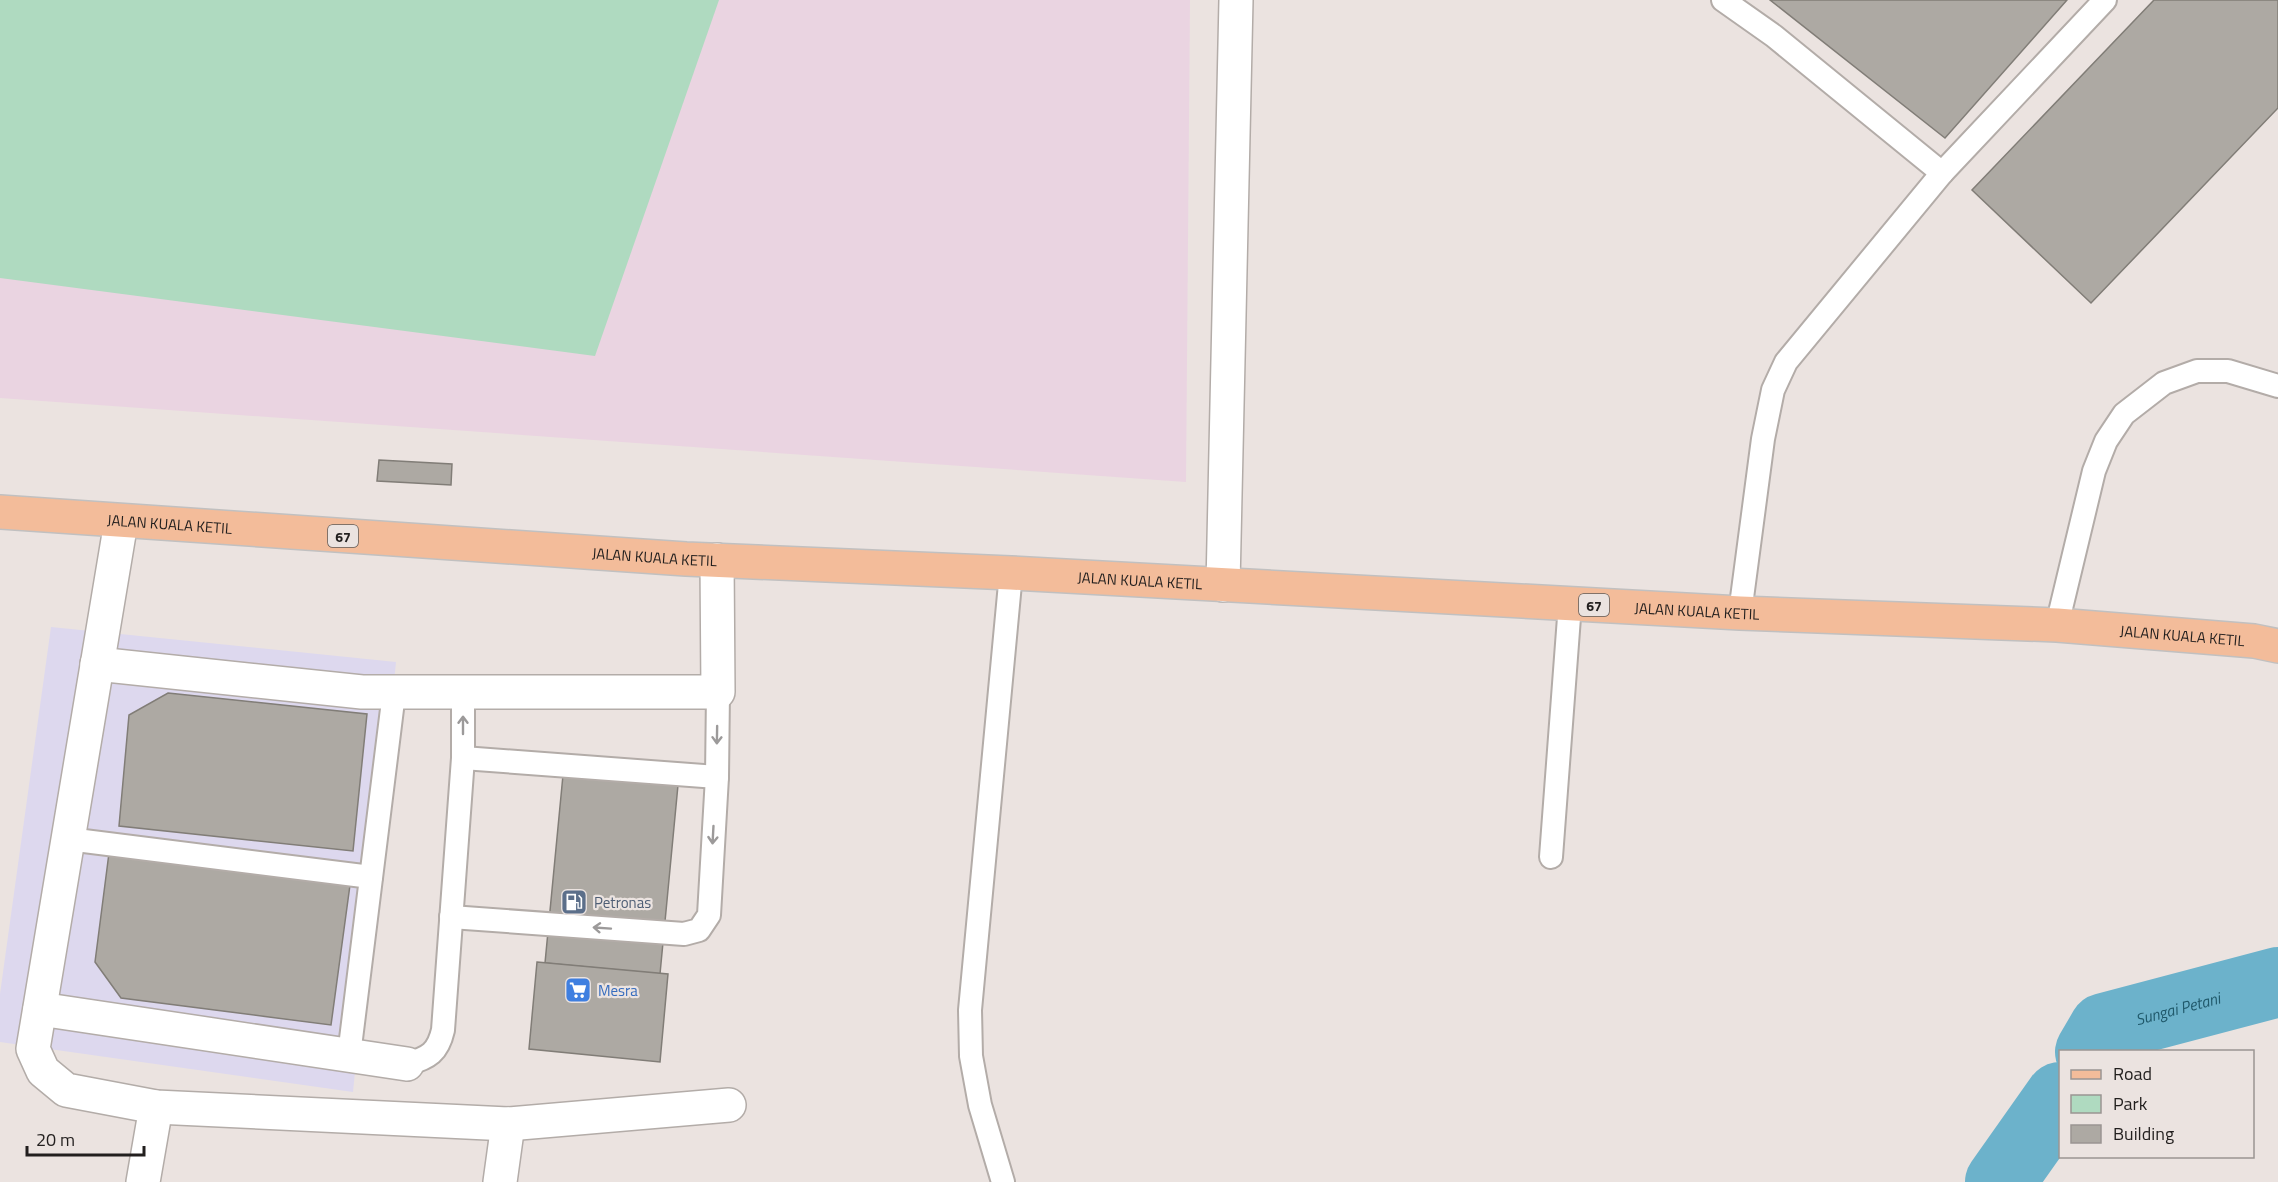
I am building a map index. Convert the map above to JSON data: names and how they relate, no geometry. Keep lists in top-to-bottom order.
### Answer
{
  "streets": {
    "main road": ["JALAN KUALA KETIL", "67"]
  },
  "water": ["Sungai Petani"],
  "places": {
    "fuel station": ["Petronas"],
    "supermarket": ["Mesra"]
  },
  "legend": ["Road", "Park", "Building"],
  "scale_bar": "20 m"
}
